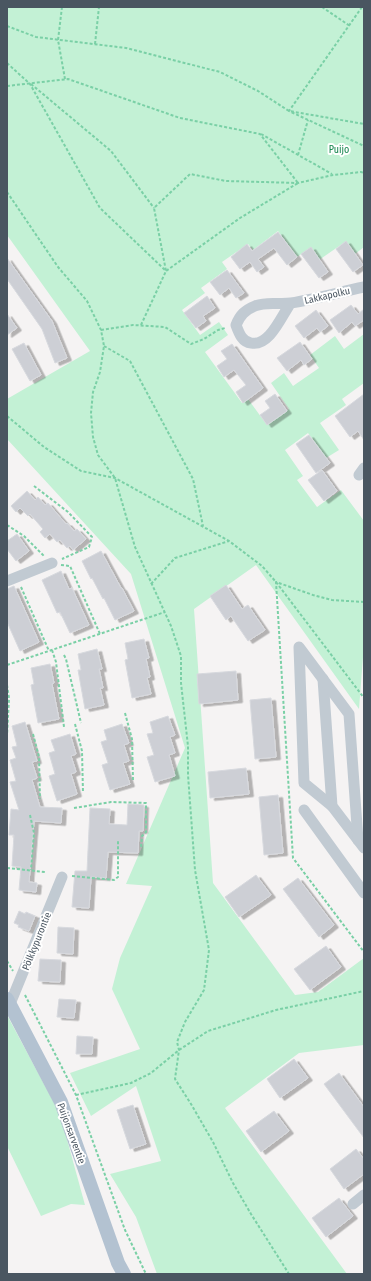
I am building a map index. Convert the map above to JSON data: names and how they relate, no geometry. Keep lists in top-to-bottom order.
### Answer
{
  "streets": {
    "main road": ["Puijonsarventie"],
    "street": ["Lakkapolku", "Pölkkypurontie"]
  },
  "crossings": [
    ["Pölkkypurontie", "Puijonsarventie"]
  ],
  "parks": ["Puijo"]
}
